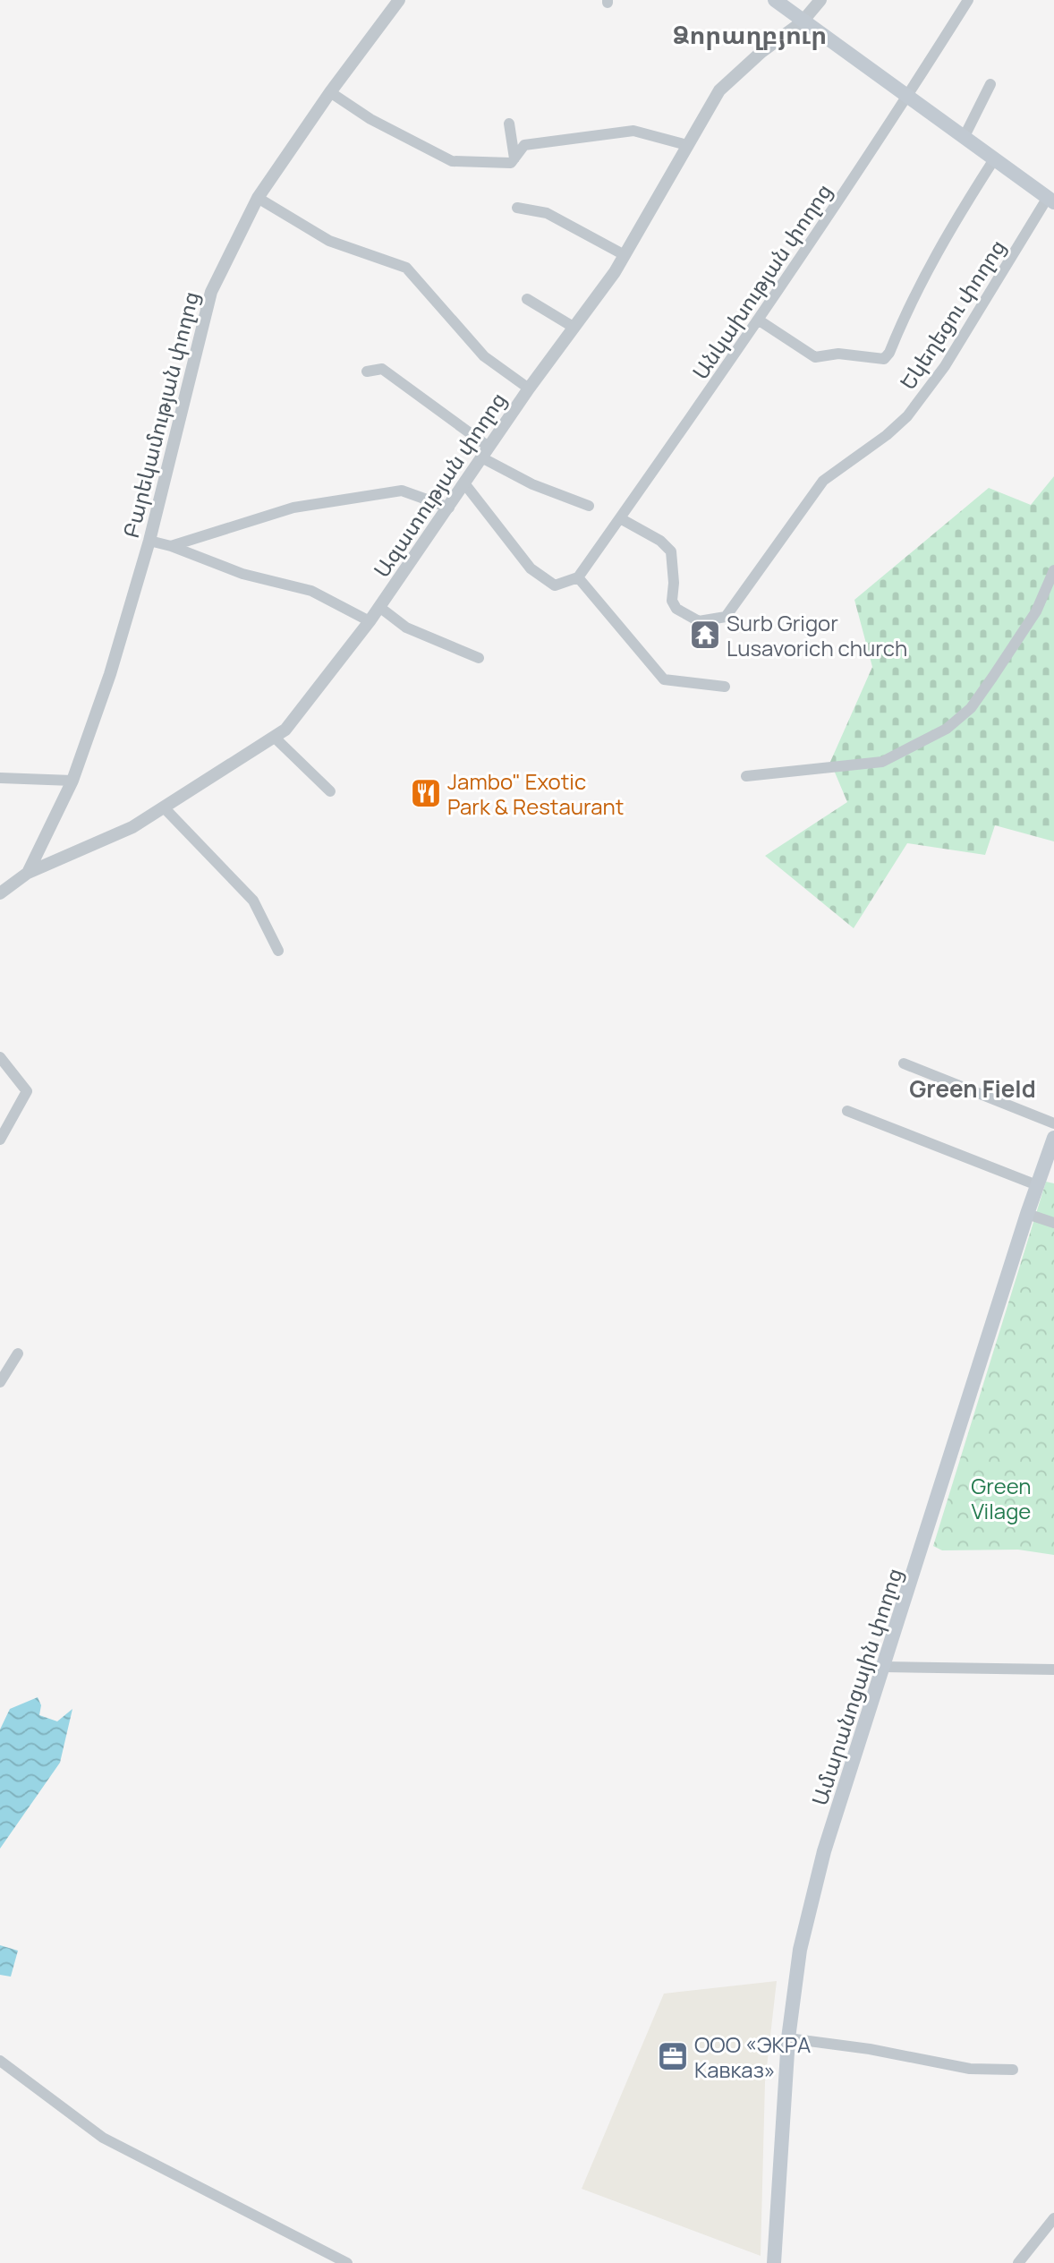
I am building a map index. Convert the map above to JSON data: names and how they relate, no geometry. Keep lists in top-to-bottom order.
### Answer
{
  "streets": {
    "main road": ["Ամարանոցային փողոց"],
    "street": [
      "Անկախության փողոց",
      "Եկեղեցու փողոց",
      "Բարեկամության փողոց",
      "Ազատության փողոց"
    ]
  },
  "crossings": [
    ["Անկախության փողոց", "Եկեղեցու փողոց"],
    ["Բարեկամության փողոց", "Ազատության փողոց"]
  ],
  "districts": ["Ձորաղբյուր", "Green Field"],
  "parks": ["Green Vilage"],
  "places": {
    "temple": ["Surb Grigor Lusavorich church"],
    "restaurant": ["Jambo\" Exotic Park & Restaurant"],
    "office": ["ООО «ЭКРА Кавказ»"]
  }
}
